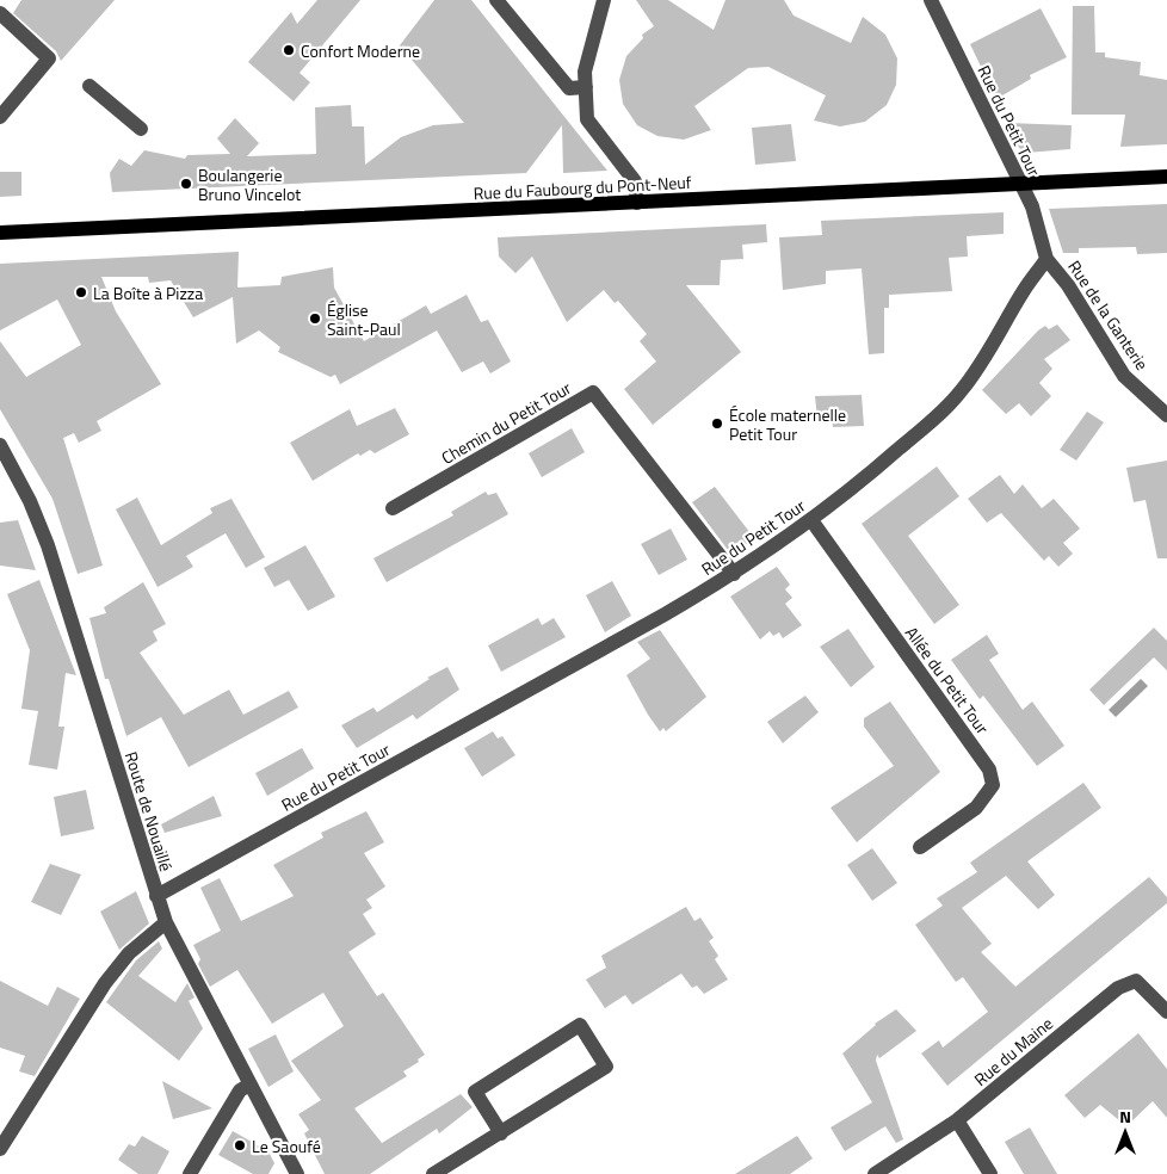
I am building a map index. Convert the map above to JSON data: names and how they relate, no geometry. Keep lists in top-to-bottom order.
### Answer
{
  "streets": {
    "main road": ["Rue du Faubourg du Pont-Neuf"],
    "street": [
      "Rue du Petit Tour",
      "Rue de la Ganterie",
      "Chemin du Petit Tour",
      "Allée du Petit Tour",
      "Route de Nouaillé",
      "Rue du Maine"
    ]
  },
  "crossings": [
    ["Rue du Petit Tour", "Rue du Faubourg du Pont-Neuf"],
    ["Rue du Petit Tour", "Rue de la Ganterie"],
    ["Rue du Petit Tour", "Chemin du Petit Tour"],
    ["Rue du Petit Tour", "Allée du Petit Tour"],
    ["Rue du Petit Tour", "Route de Nouaillé"]
  ],
  "places": [
    "Confort Moderne",
    "Boulangerie Bruno Vincelot",
    "La Boîte à Pizza",
    "Église Saint-Paul",
    "École maternelle Petit Tour",
    "Le Saoufé"
  ],
  "north": "top"
}
